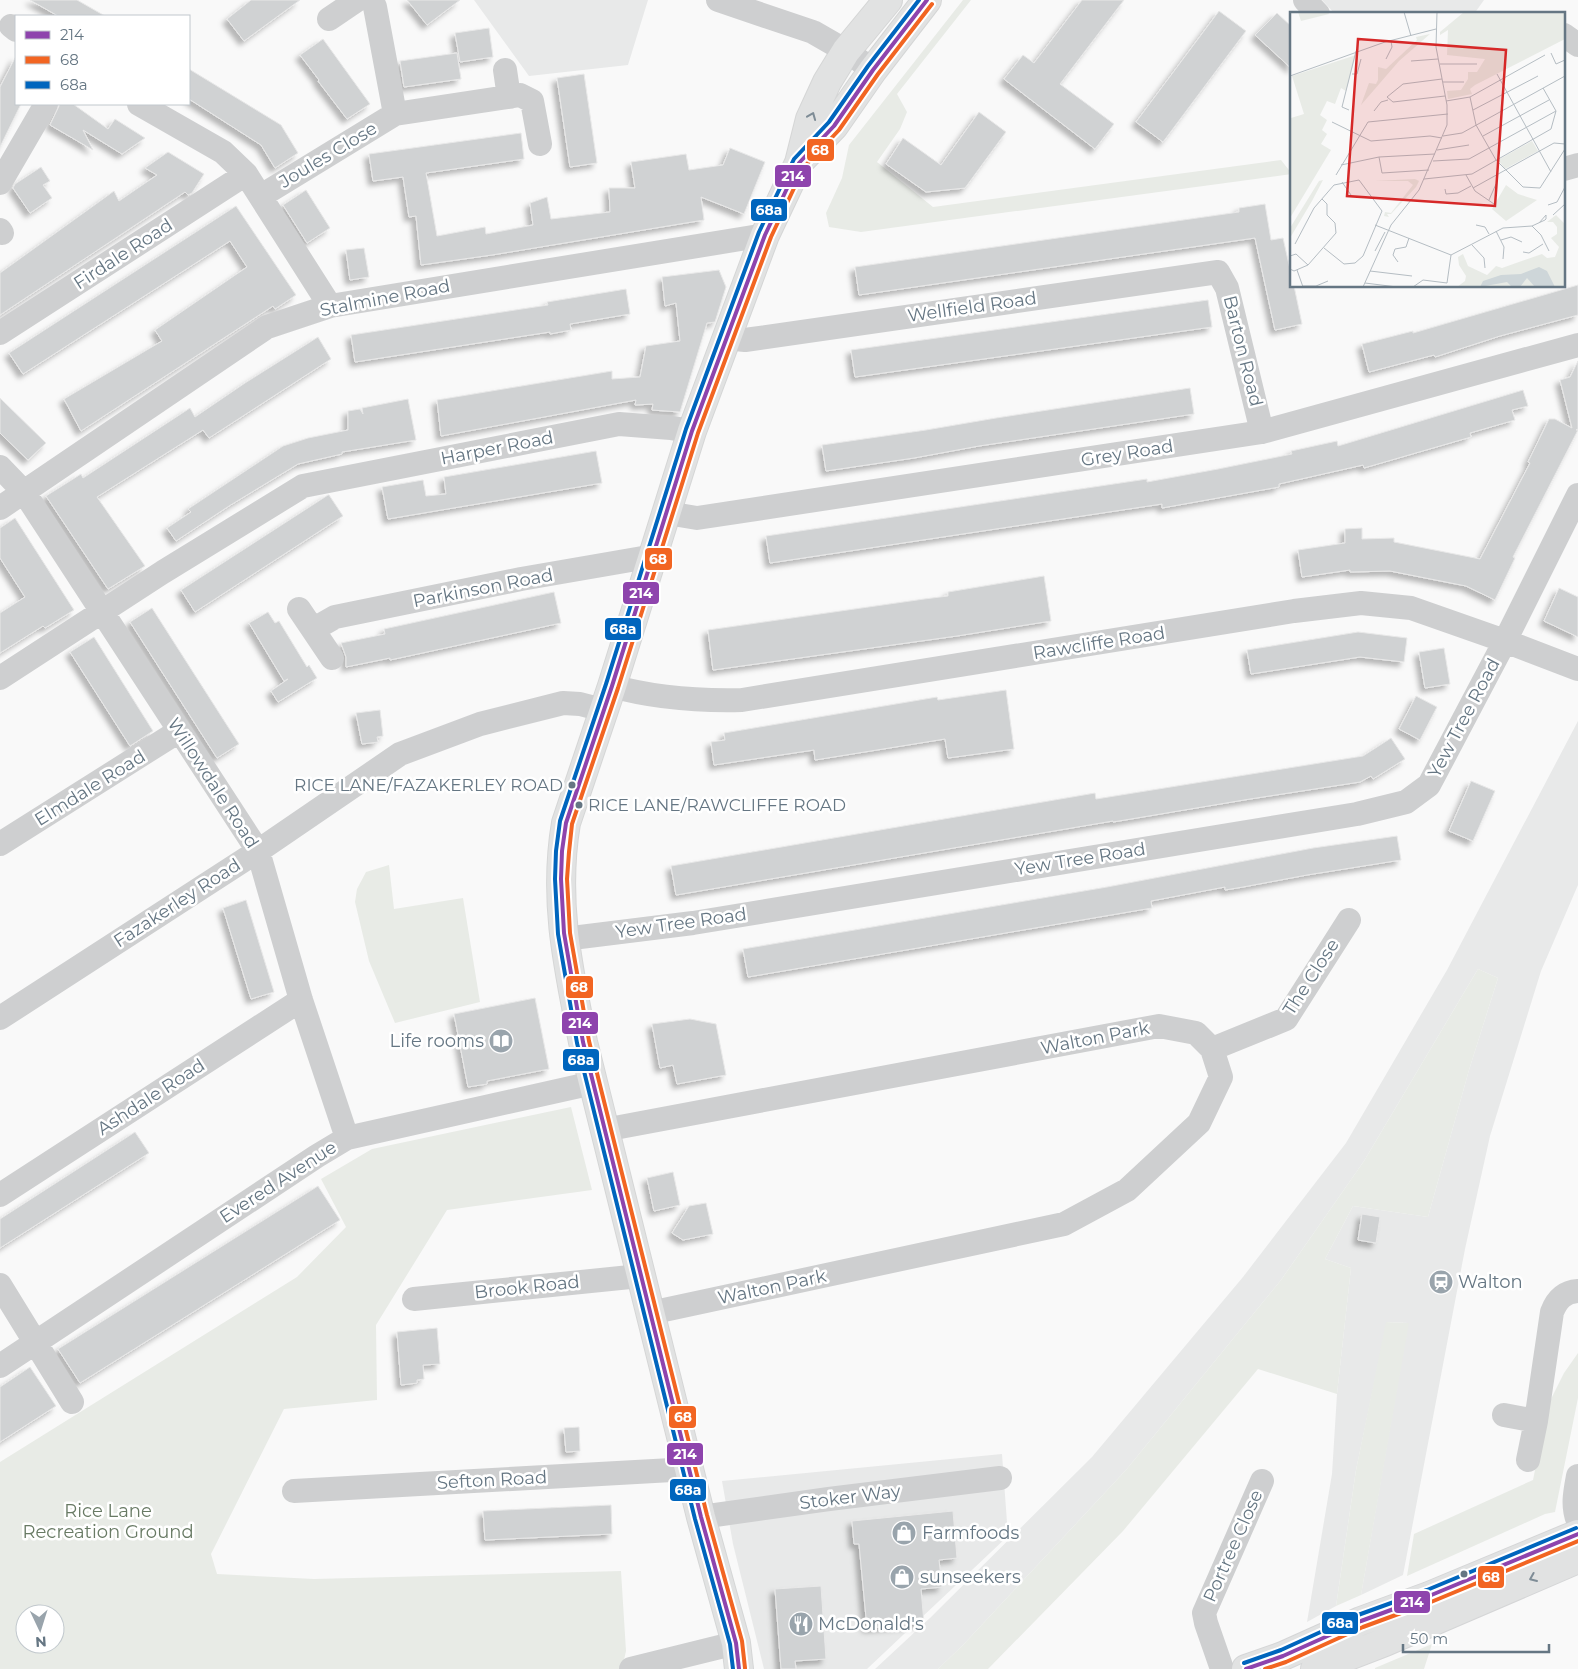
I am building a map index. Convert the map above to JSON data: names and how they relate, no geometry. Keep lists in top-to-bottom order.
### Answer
{
  "streets": {
    "street": [
      "Joules Close",
      "Firdale Road",
      "Stalmine Road",
      "Wellfield Road",
      "Barton Road",
      "Harper Road",
      "Grey Road",
      "Parkinson Road",
      "Rawcliffe Road",
      "Yew Tree Road",
      "Willowdale Road",
      "Elmdale Road",
      "Fazakerley Road",
      "The Close",
      "Walton Park",
      "Ashdale Road",
      "Evered Avenue",
      "Brook Road",
      "Sefton Road",
      "Stoker Way",
      "Portree Close"
    ]
  },
  "crossings": [
    ["Stalmine Road", "Willowdale Road"],
    ["Wellfield Road", "Barton Road"],
    ["Barton Road", "Grey Road"],
    ["Harper Road", "Willowdale Road"],
    ["Rawcliffe Road", "Yew Tree Road"],
    ["Rawcliffe Road", "Fazakerley Road"],
    ["Willowdale Road", "Elmdale Road"],
    ["Willowdale Road", "Fazakerley Road"],
    ["Willowdale Road", "Ashdale Road"],
    ["Willowdale Road", "Evered Avenue"],
    ["The Close", "Walton Park"]
  ],
  "parks": ["Rice Lane Recreation Ground"],
  "places": {
    "other": ["RICE LANE/FAZAKERLEY ROAD", "RICE LANE/RAWCLIFFE ROAD"],
    "library": ["Life rooms"],
    "station": ["Walton"],
    "shop": ["Farmfoods", "sunseekers"],
    "restaurant": ["McDonald's"]
  },
  "lines": ["transit line 214", "transit line 68a", "transit line 68"],
  "legend": ["214", "68", "68a"],
  "scale_bar": "50 m",
  "north": "bottom"
}
